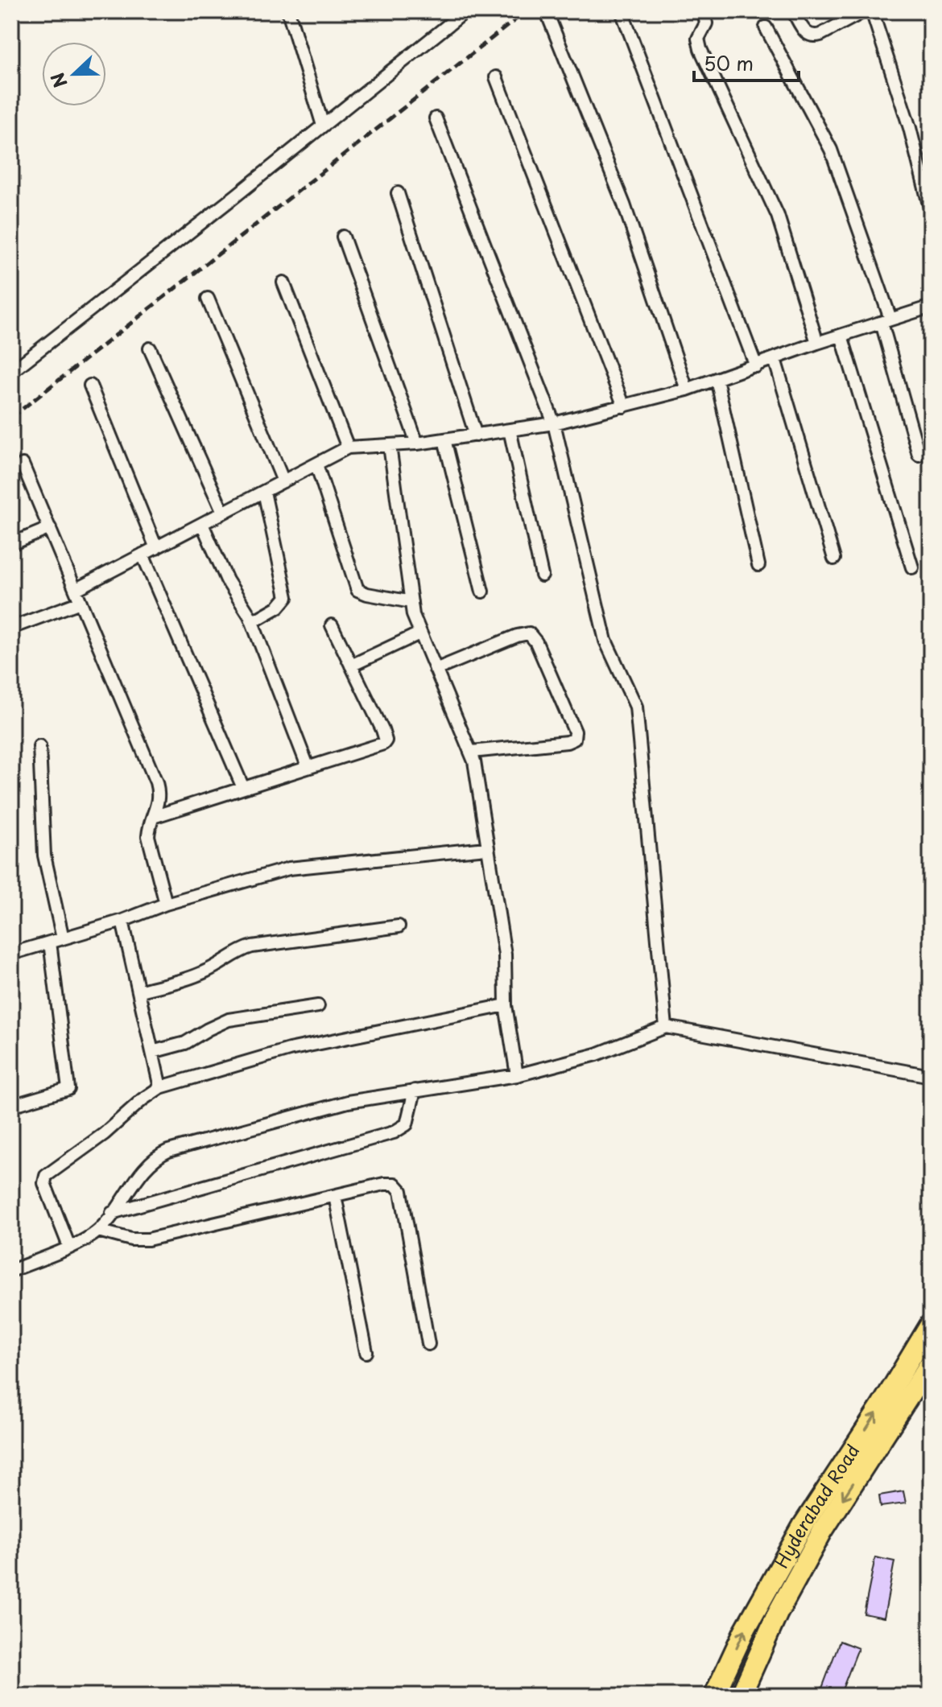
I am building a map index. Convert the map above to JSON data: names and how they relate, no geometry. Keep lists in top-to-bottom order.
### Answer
{
  "streets": {
    "main road": ["Hyderabad Road"]
  },
  "scale_bar": "50 m",
  "north": "left"
}
